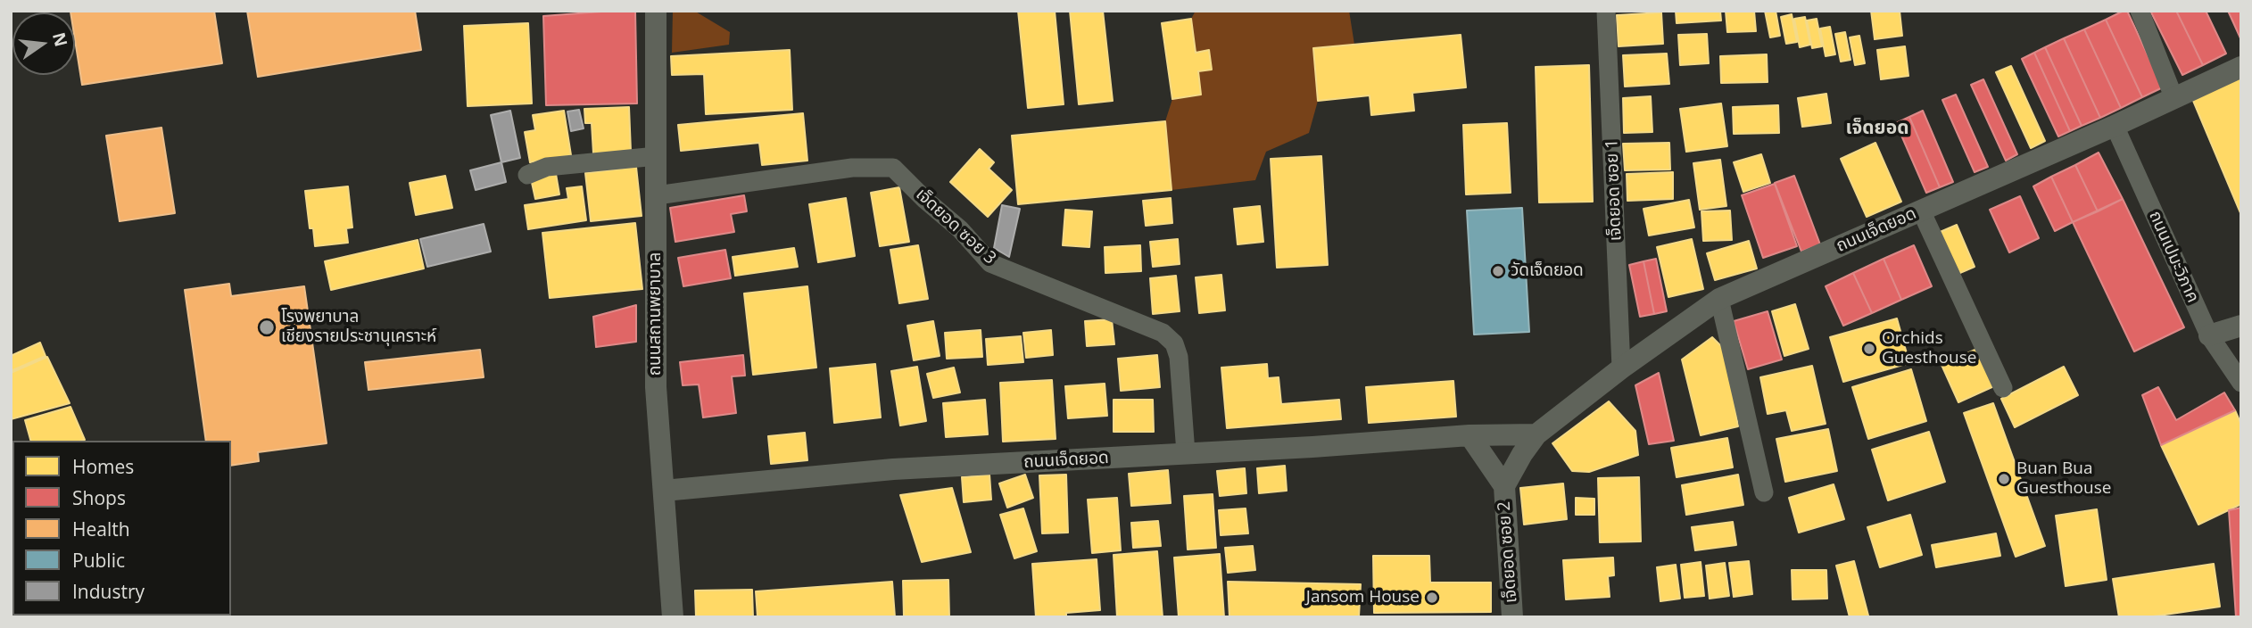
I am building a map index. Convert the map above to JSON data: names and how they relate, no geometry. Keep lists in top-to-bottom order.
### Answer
{
  "streets": {
    "street": [
      "เจ็ดยอด ซอย 1",
      "เจ็ดยอด ซอย 3",
      "ถนนเจ็ดยอด",
      "ถนนเปมะวิภาค",
      "ถนนสถานพยาบาล",
      "เจ็ดยอด ซอย 2"
    ]
  },
  "crossings": [
    ["เจ็ดยอด ซอย 1", "ถนนเจ็ดยอด"],
    ["เจ็ดยอด ซอย 3", "ถนนเจ็ดยอด"],
    ["เจ็ดยอด ซอย 3", "ถนนสถานพยาบาล"],
    ["ถนนเจ็ดยอด", "ถนนเปมะวิภาค"],
    ["ถนนเจ็ดยอด", "ถนนสถานพยาบาล"],
    ["ถนนเจ็ดยอด", "เจ็ดยอด ซอย 2"]
  ],
  "districts": ["เจ็ดยอด"],
  "places": [
    "วัดเจ็ดยอด",
    "โรงพยาบาล เชียงรายประชานุเคราะห์",
    "Orchids Guesthouse",
    "Buan Bua Guesthouse",
    "Jansom House"
  ],
  "legend": [
    "Homes",
    "Shops",
    "Health",
    "Public",
    "Industry"
  ],
  "north": "right"
}
